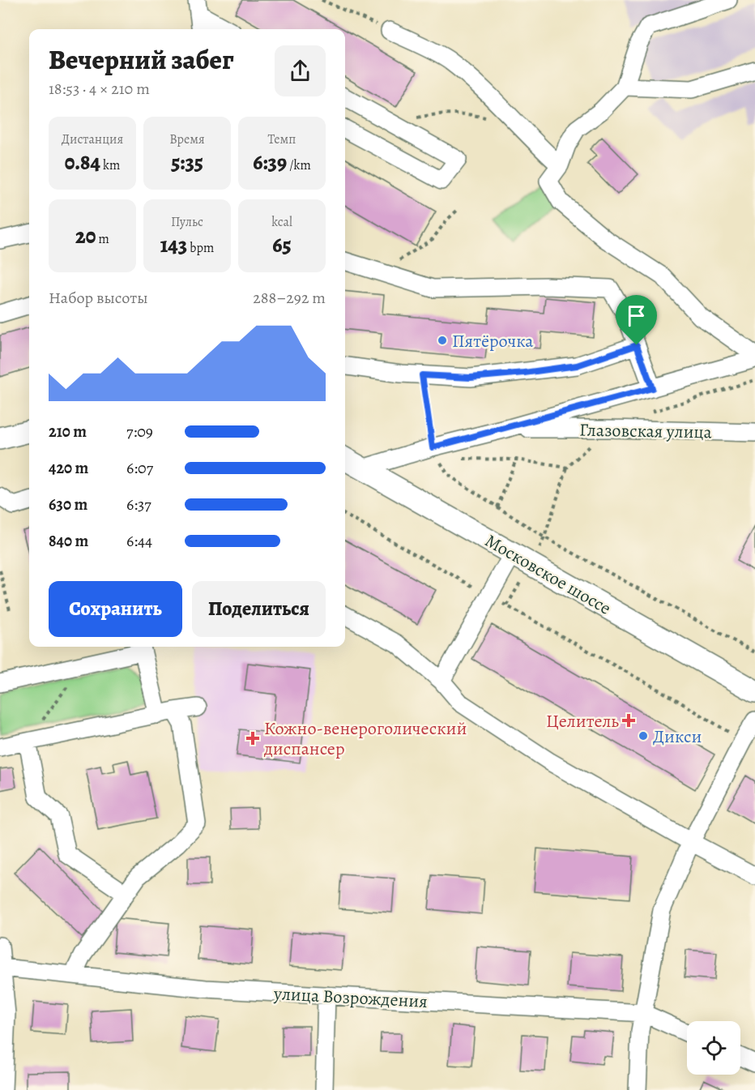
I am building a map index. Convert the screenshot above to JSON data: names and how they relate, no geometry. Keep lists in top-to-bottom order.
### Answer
{
  "streets": {
    "main road": ["Московское шоссе"],
    "street": ["Глазовская улица", "улица Возрождения"]
  },
  "places": {
    "other": ["Пятёрочка", "Дикси"],
    "health": ["Целитель", "Кожно-венероголический диспансер"]
  },
  "page": {
    "heading": ["Вечерний забег", "18:53 · 4 × 210 m"],
    "stats": [
      ["Дистанция", "0.84 km"],
      ["Время", "5:35"],
      ["Темп", "6:39 /km"],
      ["20 m"],
      ["Пульс", "143 bpm"],
      ["kcal", "65"]
    ],
    "chart": ["Набор высоты", "288–292 m"],
    "list": [
      {
        "name": "210 m",
        "note": "7:09"
      },
      {
        "name": "420 m",
        "note": "6:07"
      },
      {
        "name": "630 m",
        "note": "6:37"
      },
      {
        "name": "840 m",
        "note": "6:44"
      }
    ],
    "buttons": ["Сохранить", "Поделиться"]
  }
}
